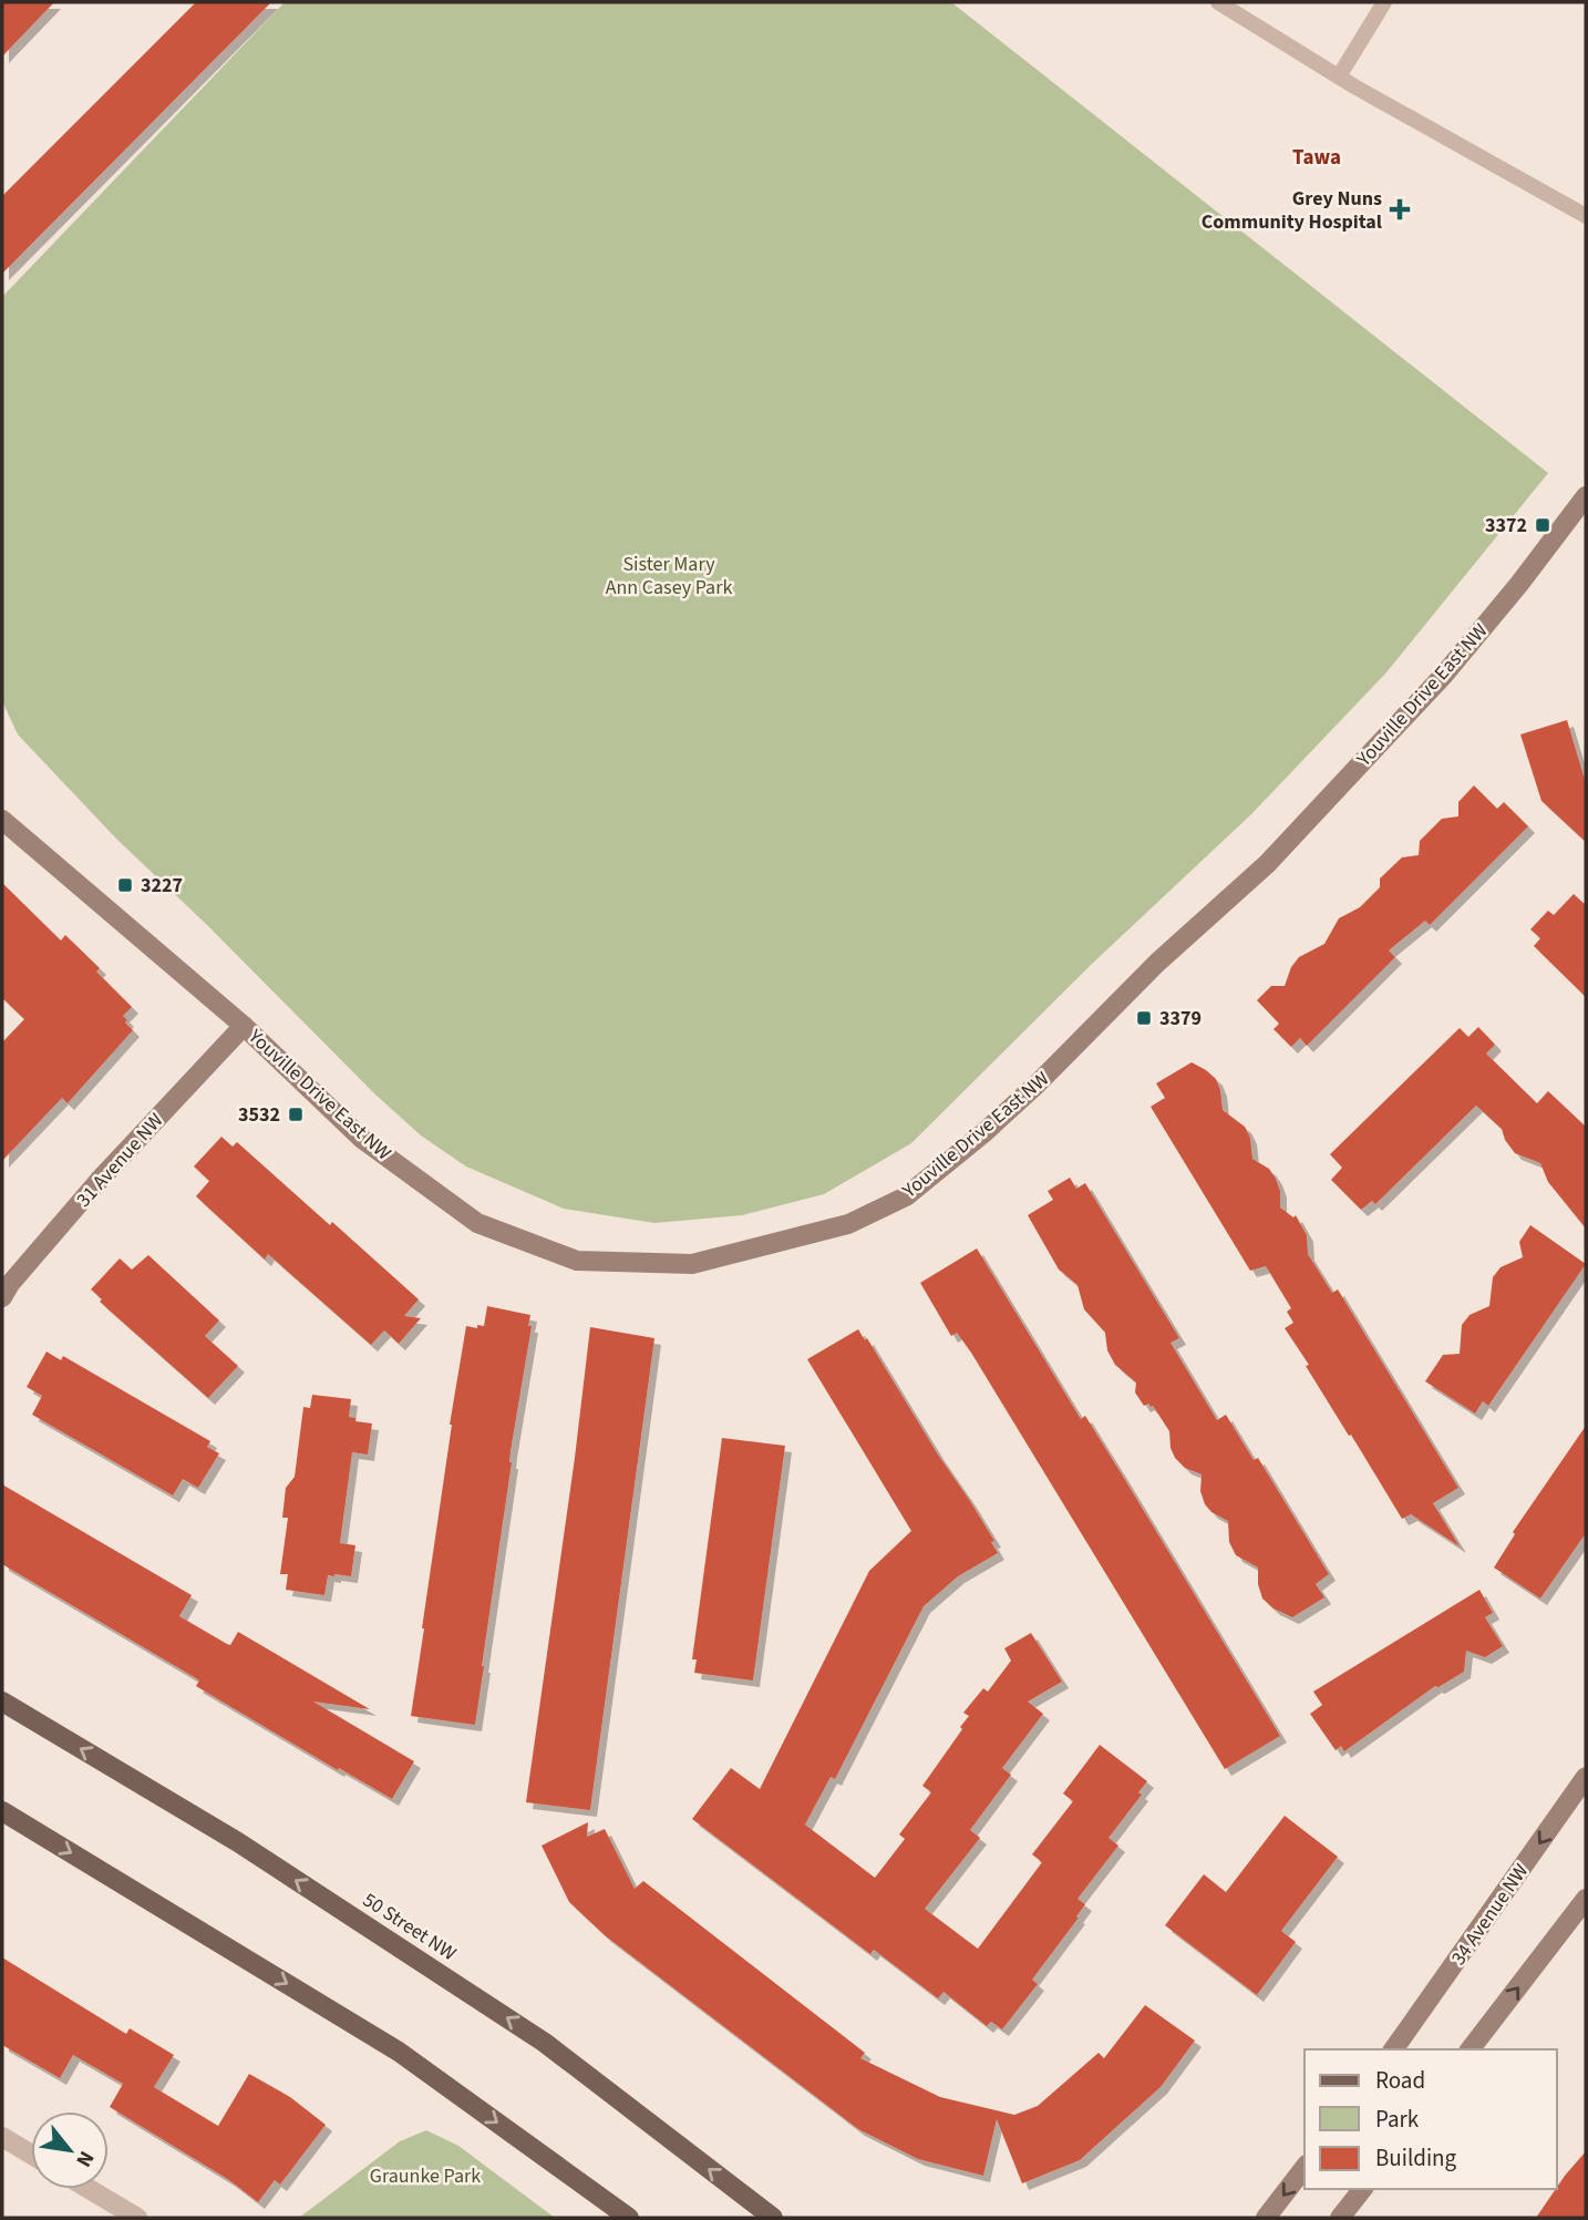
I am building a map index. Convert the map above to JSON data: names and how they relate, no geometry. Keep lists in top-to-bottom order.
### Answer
{
  "streets": {
    "main road": ["50 Street NW"],
    "street": ["Youville Drive East NW", "31 Avenue NW", "34 Avenue NW"]
  },
  "crossings": [
    ["Youville Drive East NW", "31 Avenue NW"]
  ],
  "districts": ["Tawa"],
  "parks": ["Sister Mary Ann Casey Park", "Graunke Park"],
  "places": {
    "health": ["Grey Nuns Community Hospital"],
    "transit": [
      "3372",
      "3227",
      "3379",
      "3532"
    ]
  },
  "legend": ["Road", "Park", "Building"],
  "north": "bottom right"
}
